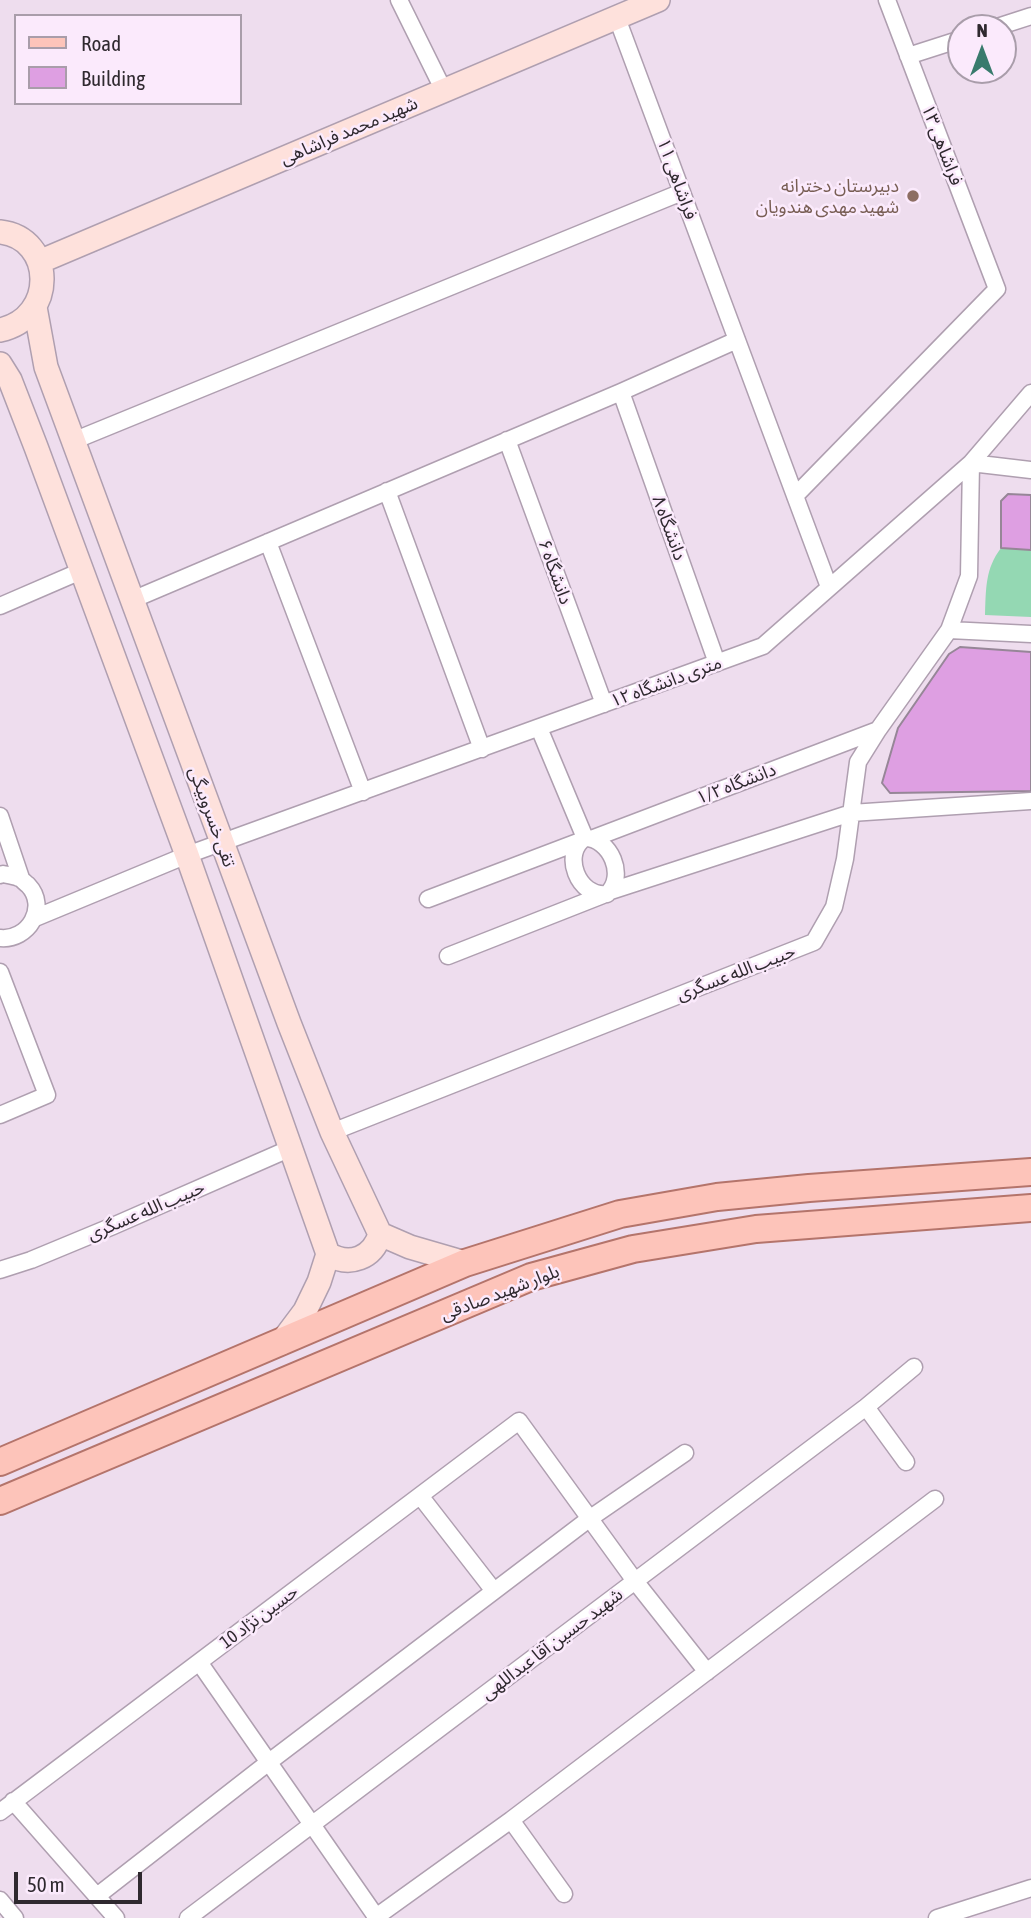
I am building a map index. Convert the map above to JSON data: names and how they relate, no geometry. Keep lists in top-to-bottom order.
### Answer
{
  "streets": {
    "main road": ["شهید محمد فراشاهی", "تقی خسروبیگی", "بلوار شهید صادقی"],
    "street": [
      "فراشاهی ۱۳",
      "فراشاهی ۱۱",
      "دانشگاه ۸",
      "دانشگاه ۶",
      "۱۲ متری دانشگاه",
      "دانشگاه ۱/۲",
      "حبیب الله عسگری",
      "حسین نژاد 10",
      "شهید حسین آقا عبداللهی"
    ]
  },
  "crossings": [
    ["شهید محمد فراشاهی", "فراشاهی ۱۱"],
    ["فراشاهی ۱۳", "فراشاهی ۱۱"],
    ["فراشاهی ۱۱", "۱۲ متری دانشگاه"],
    ["دانشگاه ۸", "۱۲ متری دانشگاه"],
    ["دانشگاه ۶", "۱۲ متری دانشگاه"],
    ["۱۲ متری دانشگاه", "تقی خسروبیگی"],
    ["۱۲ متری دانشگاه", "حبیب الله عسگری"],
    ["دانشگاه ۱/۲", "حبیب الله عسگری"],
    ["تقی خسروبیگی", "حبیب الله عسگری"]
  ],
  "places": ["دبیرستان دخترانه شهید مهدی هندویان"],
  "legend": ["Road", "Building"],
  "scale_bar": "50 m",
  "north": "top"
}
